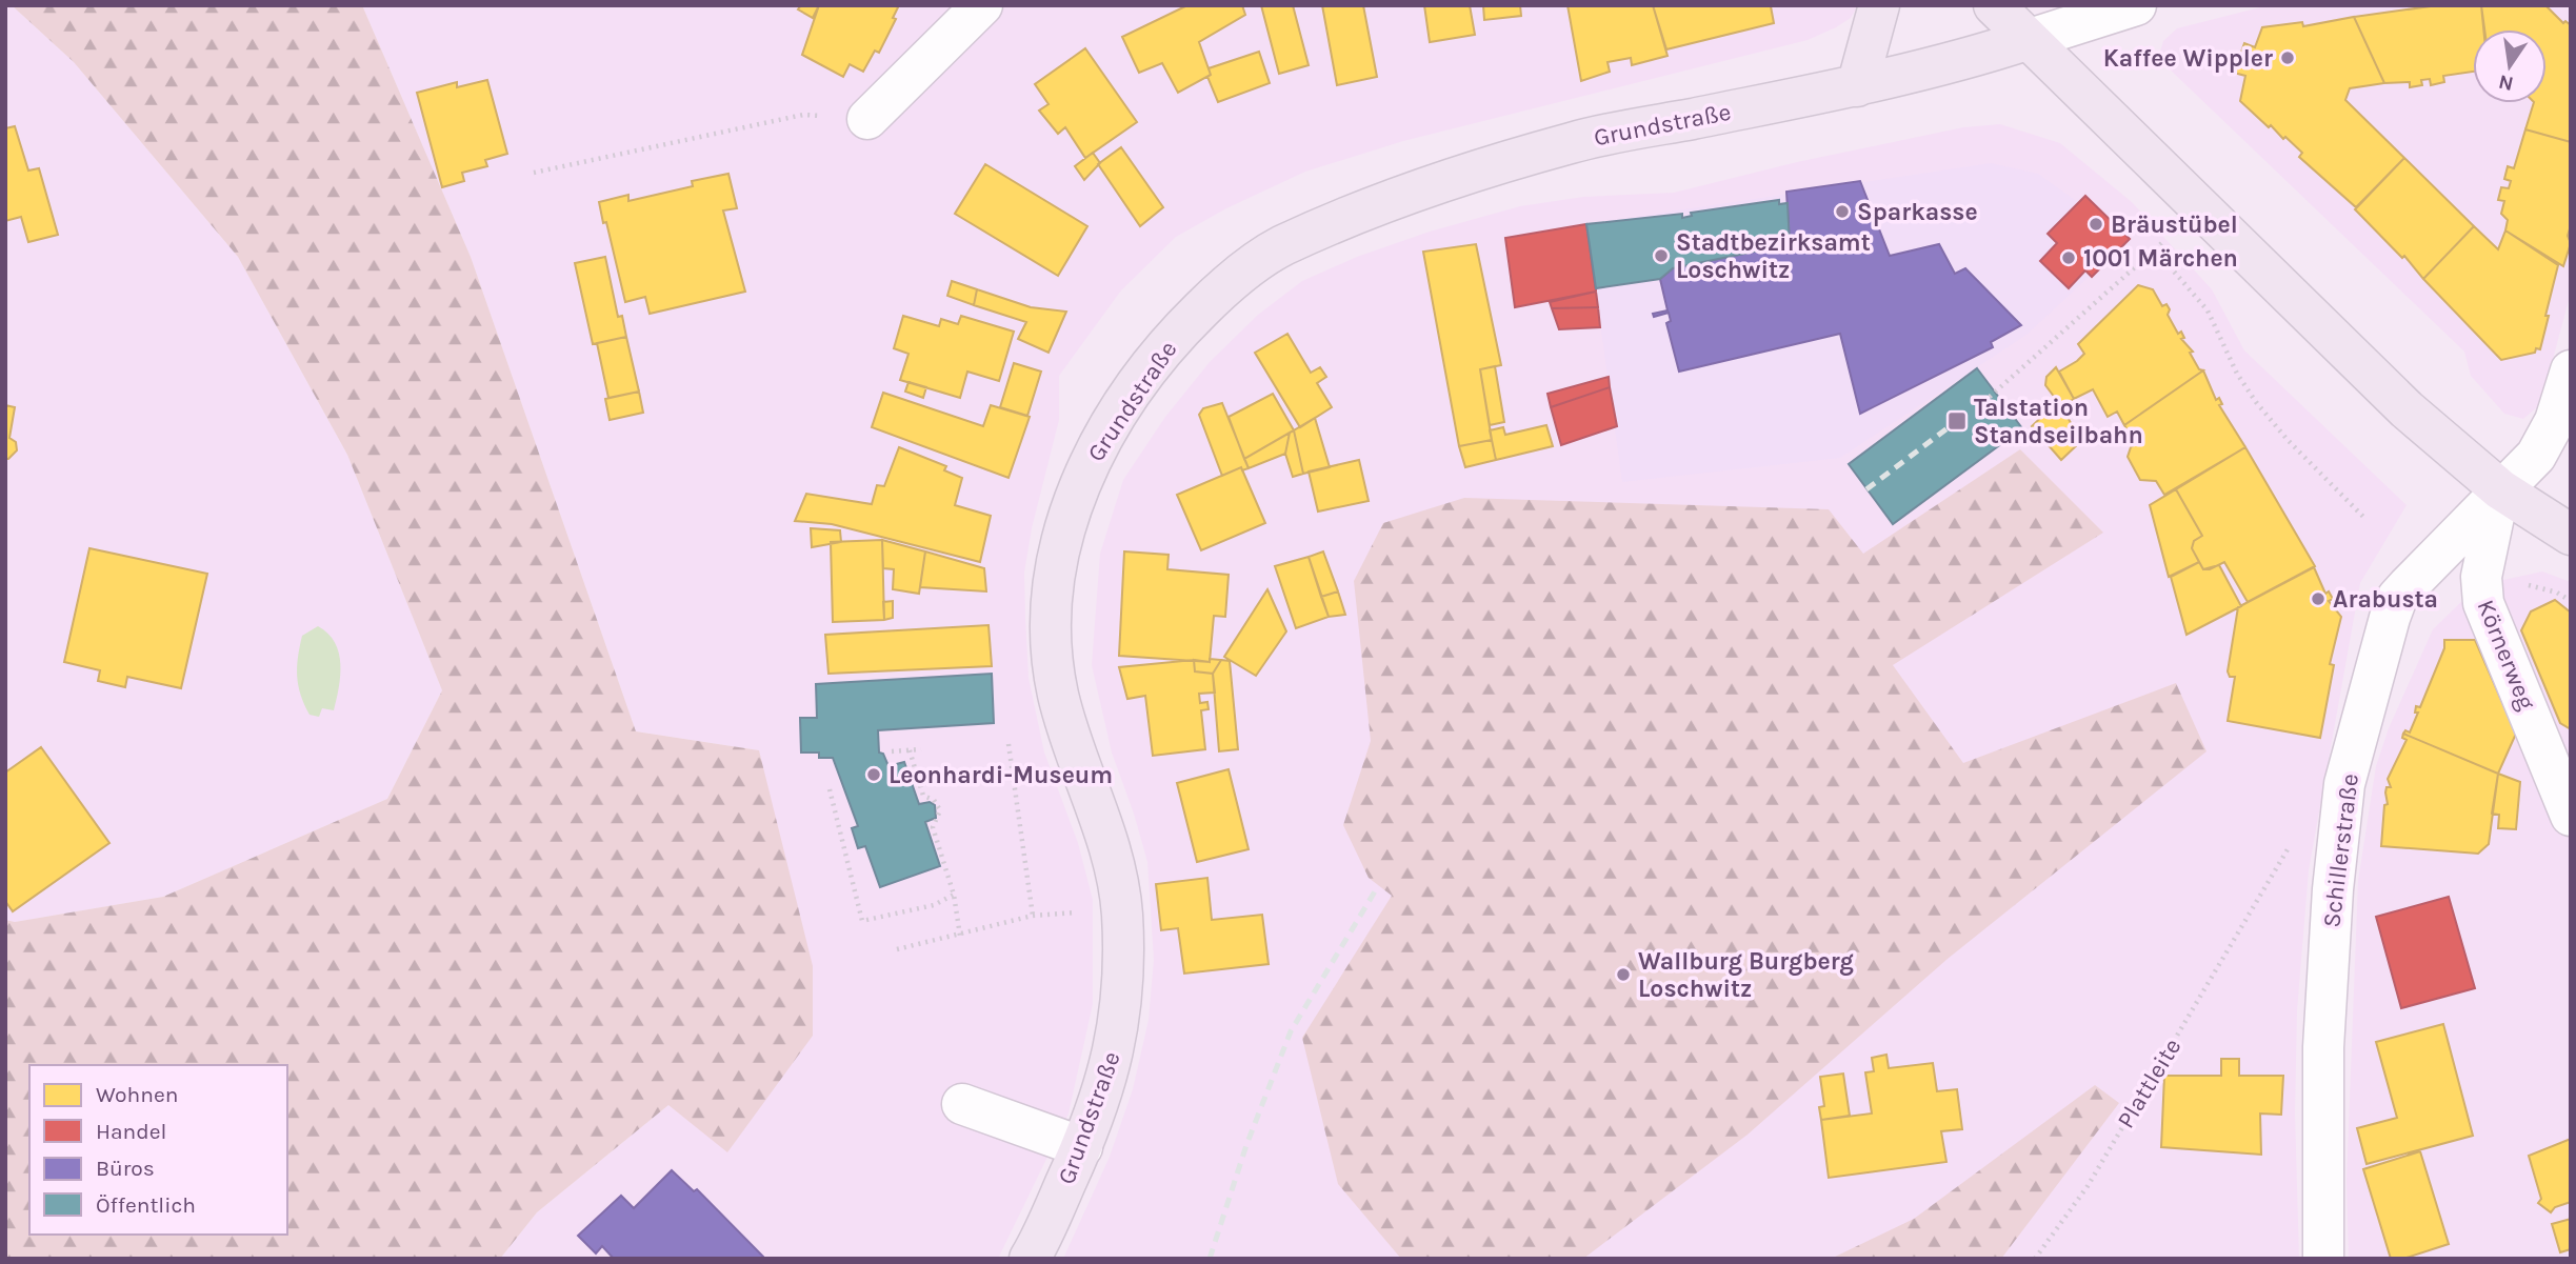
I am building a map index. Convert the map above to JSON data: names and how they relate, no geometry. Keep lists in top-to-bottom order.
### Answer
{
  "streets": {
    "main road": ["Grundstraße"],
    "street": ["Körnerweg", "Schillerstraße"],
    "path": ["Plattleite"]
  },
  "crossings": [
    ["Körnerweg", "Schillerstraße"]
  ],
  "places": {
    "other": [
      "Kaffee Wippler",
      "Sparkasse",
      "Bräustübel",
      "Stadtbezirksamt Loschwitz",
      "1001 Märchen",
      "Arabusta",
      "Leonhardi-Museum",
      "Wallburg Burgberg Loschwitz"
    ],
    "transit": ["Talstation Standseilbahn"]
  },
  "legend": [
    "Wohnen",
    "Handel",
    "Büros",
    "Öffentlich"
  ],
  "north": "bottom"
}
